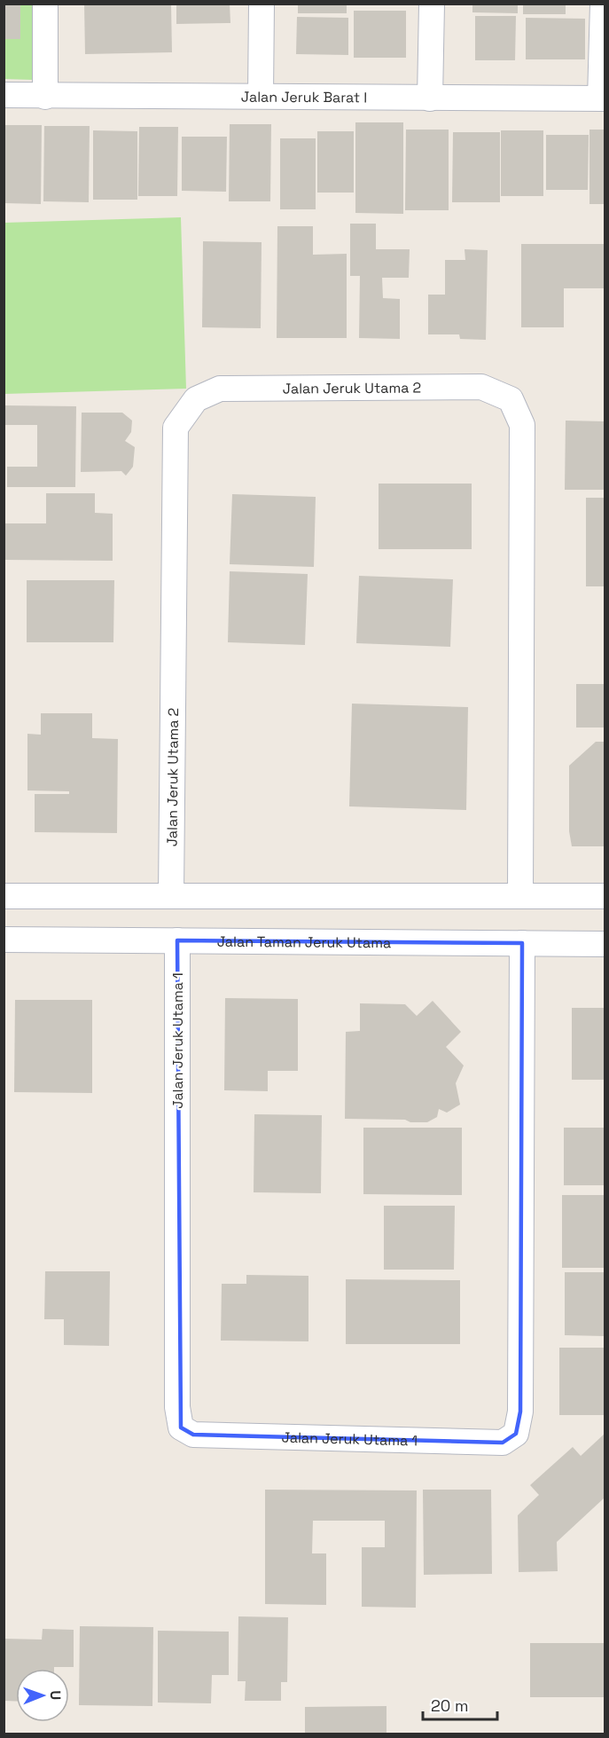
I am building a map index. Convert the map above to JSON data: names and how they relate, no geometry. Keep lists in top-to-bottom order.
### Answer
{
  "streets": {
    "street": [
      "Jalan Jeruk Barat I",
      "Jalan Jeruk Utama 2",
      "Jalan Taman Jeruk Utama",
      "Jalan Jeruk Utama 1"
    ]
  },
  "crossings": [
    ["Jalan Taman Jeruk Utama", "Jalan Jeruk Utama 1"]
  ],
  "scale_bar": "20 m",
  "north": "right"
}
